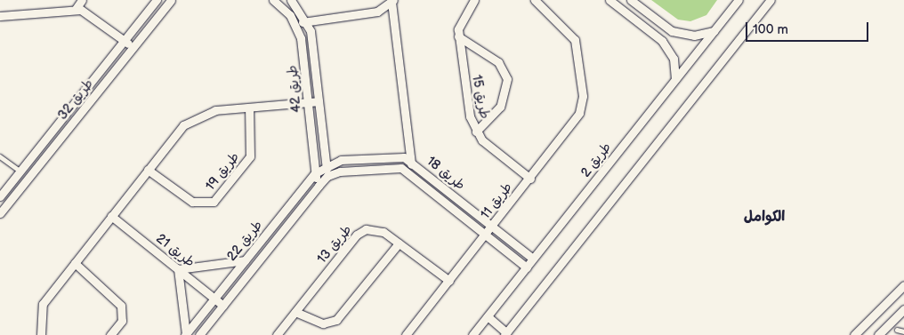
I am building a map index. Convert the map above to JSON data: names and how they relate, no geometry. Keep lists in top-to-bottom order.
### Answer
{
  "streets": {
    "street": [
      "طريق 42",
      "طريق 15",
      "طريق 32",
      "طريق 2",
      "طريق 19",
      "طريق 18",
      "طريق 11",
      "طريق 22",
      "طريق 13",
      "طريق 21"
    ]
  },
  "crossings": [
    ["طريق 42", "طريق 18"],
    ["طريق 42", "طريق 22"],
    ["طريق 15", "طريق 11"],
    ["طريق 2", "طريق 18"],
    ["طريق 18", "طريق 11"],
    ["طريق 18", "طريق 22"],
    ["طريق 11", "طريق 13"],
    ["طريق 22", "طريق 21"]
  ],
  "districts": ["الكوامل"],
  "scale_bar": "100 m"
}
